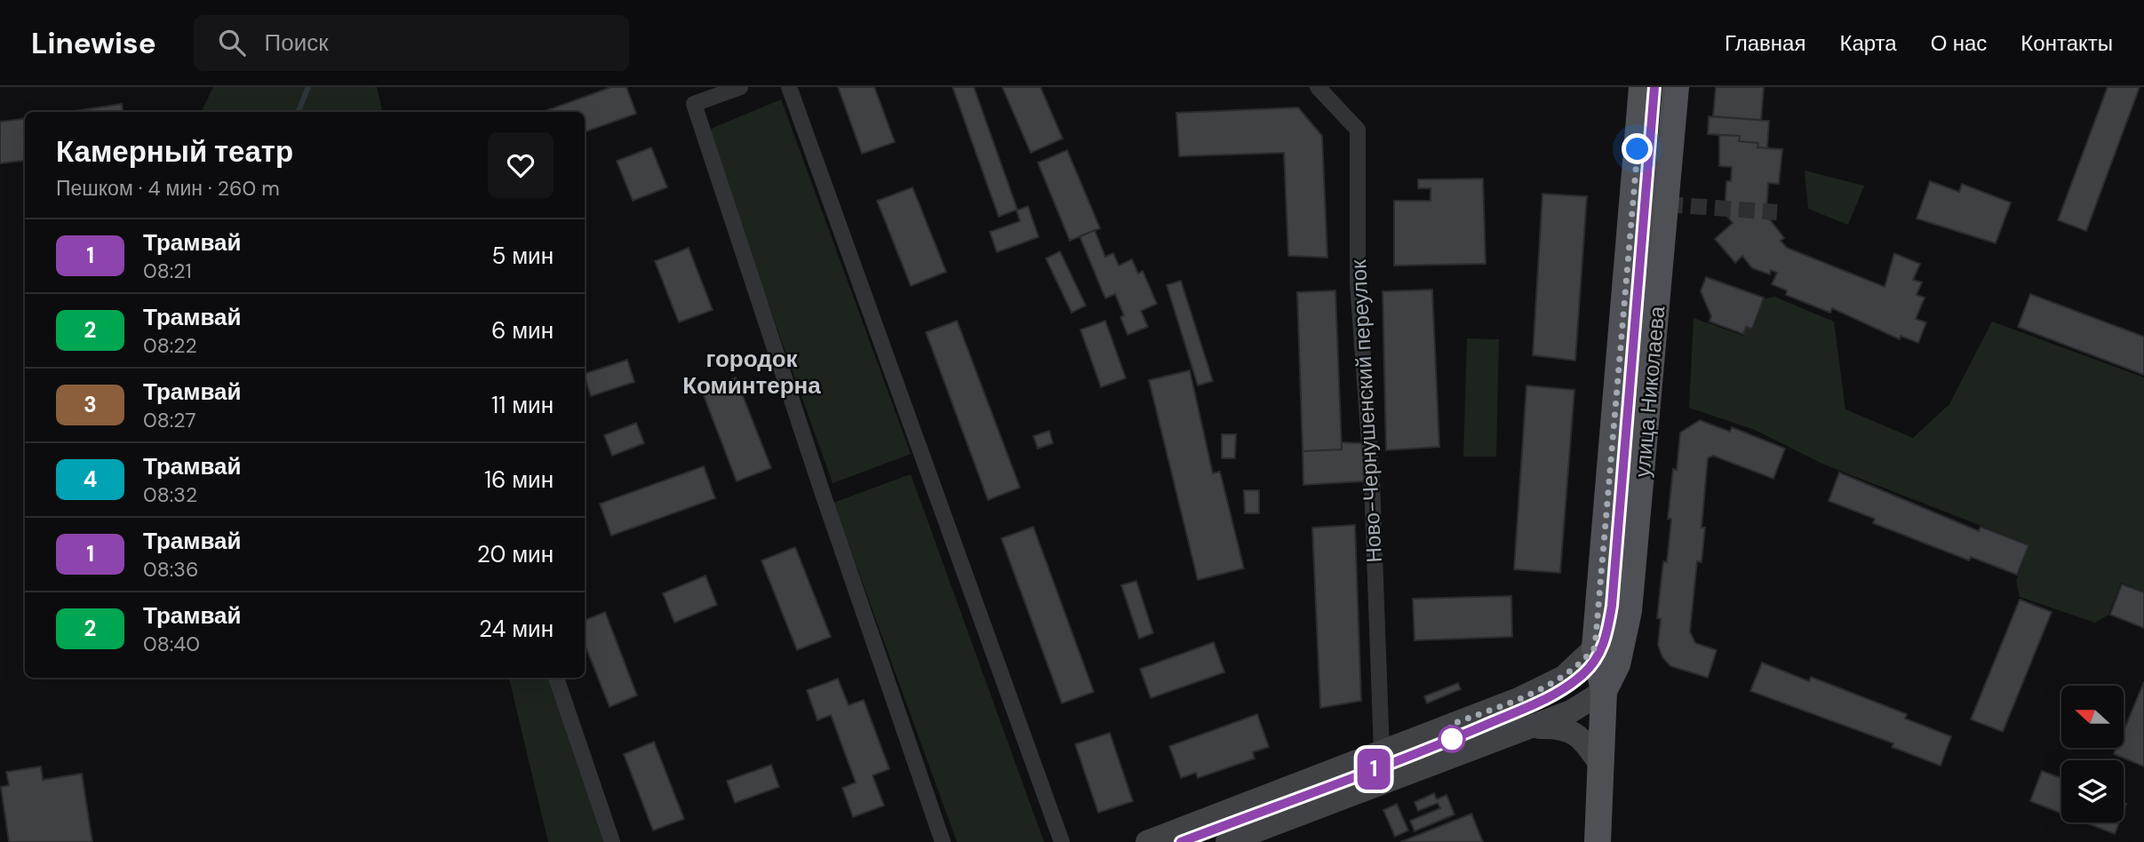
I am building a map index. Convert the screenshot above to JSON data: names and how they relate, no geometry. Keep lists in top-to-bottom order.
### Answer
{
  "streets": {
    "main road": ["улица Николаева"],
    "street": ["Ново-Чернушенский переулок"]
  },
  "districts": ["городок Коминтерна"],
  "lines": ["tram line 1"],
  "north": "left",
  "page": {
    "header": "Linewise",
    "search": "Поиск",
    "nav": [
      "Главная",
      "Карта",
      "О нас",
      "Контакты"
    ],
    "on_map": "1",
    "heading": ["Камерный театр", "Пешком · 4 мин · 260 m"],
    "list": [
      {
        "mark": "1",
        "name": "Трамвай",
        "note": "08:21",
        "value": "5 мин"
      },
      {
        "mark": "2",
        "name": "Трамвай",
        "note": "08:22",
        "value": "6 мин"
      },
      {
        "mark": "3",
        "name": "Трамвай",
        "note": "08:27",
        "value": "11 мин"
      },
      {
        "mark": "4",
        "name": "Трамвай",
        "note": "08:32",
        "value": "16 мин"
      },
      {
        "mark": "1",
        "name": "Трамвай",
        "note": "08:36",
        "value": "20 мин"
      },
      {
        "mark": "2",
        "name": "Трамвай",
        "note": "08:40",
        "value": "24 мин"
      }
    ]
  }
}
